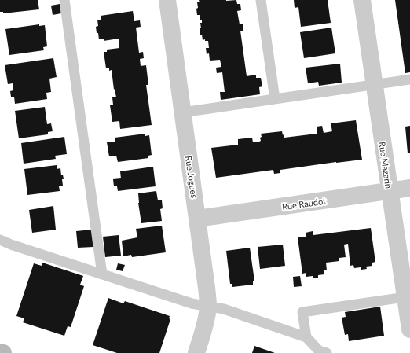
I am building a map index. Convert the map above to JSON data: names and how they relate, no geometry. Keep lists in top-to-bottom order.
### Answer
{
  "streets": {
    "street": ["Rue Mazarin", "Rue Jogues", "Rue Raudot"]
  },
  "crossings": [
    ["Rue Mazarin", "Rue Raudot"],
    ["Rue Jogues", "Rue Raudot"]
  ]
}
